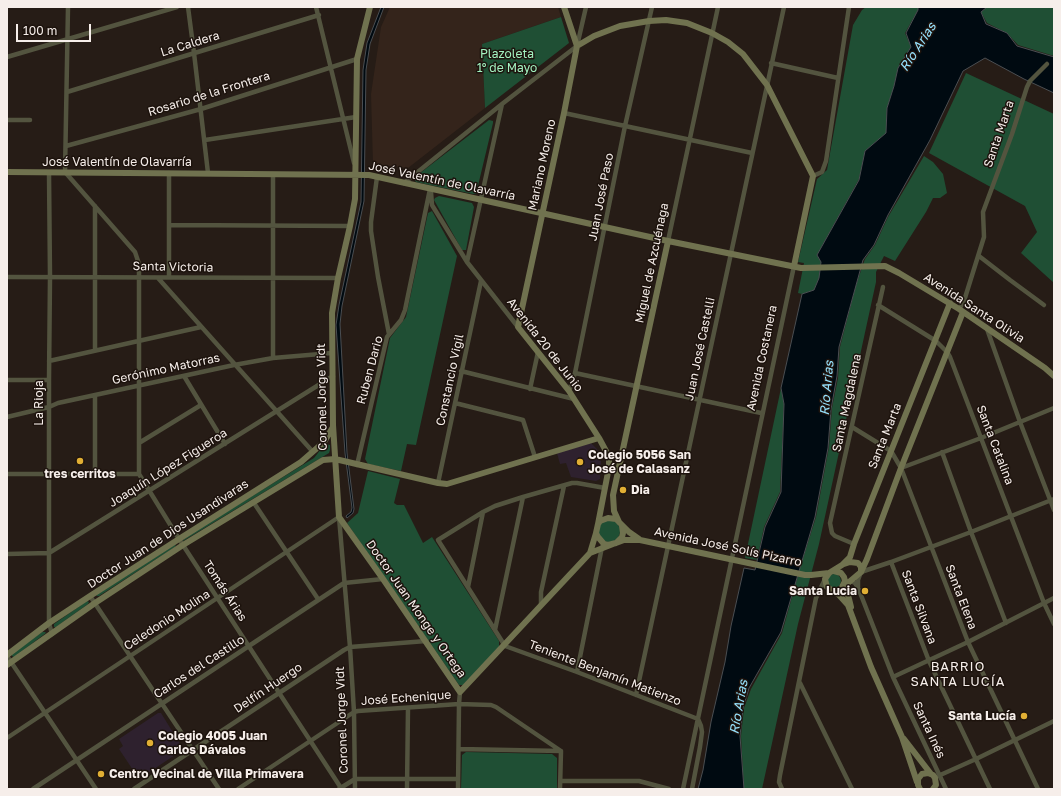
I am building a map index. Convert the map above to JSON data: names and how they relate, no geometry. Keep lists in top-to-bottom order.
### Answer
{
  "streets": {
    "main road": [
      "Santa Marta",
      "José Valentín de Olavarría",
      "Mariano Moreno",
      "Miguel de Azcuénaga",
      "Avenida Santa Olivia",
      "Avenida 20 de Junio",
      "Avenida Costanera",
      "Coronel Jorge Vidt",
      "Doctor Juan de Dios Usandivaras",
      "Avenida José Solís Pizarro",
      "Doctor Juan Monge y Ortega"
    ],
    "street": [
      "La Caldera",
      "Rosario de la Frontera",
      "Juan José Paso",
      "Santa Victoria",
      "Juan José Castelli",
      "Gerónimo Matorras",
      "Ruben Dario",
      "Constancio Vigil",
      "La Rioja",
      "Santa Magdalena",
      "Santa Catalina",
      "Joaquín López Figueroa",
      "Tomás Árias",
      "Santa Elena",
      "Santa Silvana",
      "Celedonio Molina",
      "Carlos del Castillo",
      "Teniente Benjamín Matienzo",
      "Delfín Huergo",
      "José Echenique",
      "Santa Inés"
    ]
  },
  "crossings": [
    ["Rosario de la Frontera", "Coronel Jorge Vidt"],
    ["Santa Marta", "Avenida Santa Olivia"],
    ["Santa Marta", "Santa Magdalena"],
    ["Santa Marta", "Santa Catalina"],
    ["Santa Marta", "Santa Elena"],
    ["Santa Marta", "Santa Inés"],
    ["José Valentín de Olavarría", "Mariano Moreno"],
    ["José Valentín de Olavarría", "Juan José Paso"],
    ["José Valentín de Olavarría", "Miguel de Azcuénaga"],
    ["José Valentín de Olavarría", "Avenida Santa Olivia"],
    ["José Valentín de Olavarría", "Avenida 20 de Junio"],
    ["José Valentín de Olavarría", "Juan José Castelli"],
    ["José Valentín de Olavarría", "Avenida Costanera"],
    ["José Valentín de Olavarría", "Ruben Dario"],
    ["José Valentín de Olavarría", "Coronel Jorge Vidt"],
    ["José Valentín de Olavarría", "La Rioja"],
    ["Mariano Moreno", "Avenida 20 de Junio"],
    ["Juan José Paso", "Avenida 20 de Junio"],
    ["Miguel de Azcuénaga", "Avenida 20 de Junio"],
    ["Miguel de Azcuénaga", "Avenida José Solís Pizarro"],
    ["Santa Victoria", "Coronel Jorge Vidt"],
    ["Santa Victoria", "La Rioja"],
    ["Avenida 20 de Junio", "Ruben Dario"],
    ["Avenida 20 de Junio", "Constancio Vigil"],
    ["Avenida 20 de Junio", "Avenida José Solís Pizarro"],
    ["Juan José Castelli", "Avenida José Solís Pizarro"],
    ["Juan José Castelli", "Teniente Benjamín Matienzo"],
    ["Avenida Costanera", "Avenida José Solís Pizarro"],
    ["Avenida Costanera", "Teniente Benjamín Matienzo"],
    ["Gerónimo Matorras", "Coronel Jorge Vidt"],
    ["Gerónimo Matorras", "La Rioja"],
    ["Coronel Jorge Vidt", "Joaquín López Figueroa"],
    ["Coronel Jorge Vidt", "Doctor Juan de Dios Usandivaras"],
    ["Coronel Jorge Vidt", "Doctor Juan Monge y Ortega"],
    ["Coronel Jorge Vidt", "Celedonio Molina"],
    ["Coronel Jorge Vidt", "Carlos del Castillo"],
    ["Coronel Jorge Vidt", "Delfín Huergo"],
    ["Coronel Jorge Vidt", "José Echenique"],
    ["La Rioja", "Joaquín López Figueroa"],
    ["La Rioja", "Doctor Juan de Dios Usandivaras"],
    ["Santa Magdalena", "Santa Catalina"],
    ["Santa Magdalena", "Santa Elena"],
    ["Joaquín López Figueroa", "Tomás Árias"],
    ["Doctor Juan de Dios Usandivaras", "Tomás Árias"],
    ["Avenida José Solís Pizarro", "Santa Inés"],
    ["Tomás Árias", "Celedonio Molina"],
    ["Tomás Árias", "Carlos del Castillo"],
    ["Tomás Árias", "Delfín Huergo"],
    ["Tomás Árias", "José Echenique"],
    ["Doctor Juan Monge y Ortega", "Celedonio Molina"],
    ["Doctor Juan Monge y Ortega", "Carlos del Castillo"],
    ["Doctor Juan Monge y Ortega", "Delfín Huergo"],
    ["Doctor Juan Monge y Ortega", "José Echenique"]
  ],
  "districts": ["BARRIO SANTA LUCÍA"],
  "water": ["Río Arias"],
  "parks": ["Plazoleta 1° de Mayo"],
  "places": [
    "tres cerritos",
    "Colegio 5056 San José de Calasanz",
    "Dia",
    "Santa Lucia",
    "Santa Lucía",
    "Colegio 4005 Juan Carlos Dávalos",
    "Centro Vecinal de Villa Primavera"
  ],
  "scale_bar": "100 m"
}
